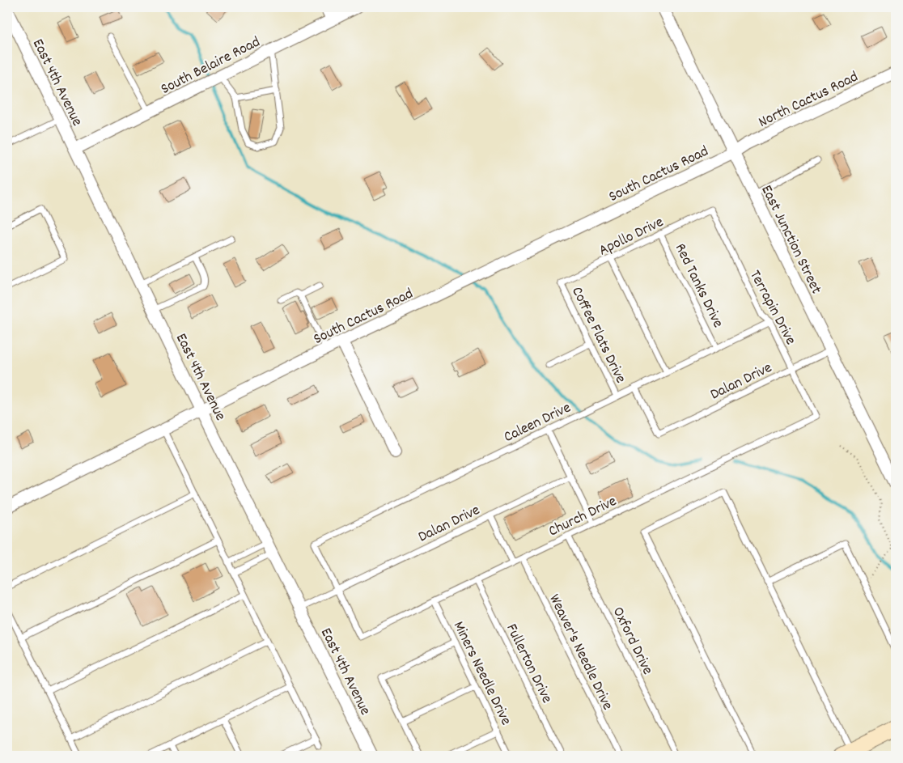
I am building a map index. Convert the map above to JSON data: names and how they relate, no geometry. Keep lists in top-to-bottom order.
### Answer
{
  "streets": {
    "street": [
      "South Belaire Road",
      "East 4th Avenue",
      "North Cactus Road",
      "South Cactus Road",
      "East Junction Street"
    ],
    "lane": [
      "Apollo Drive",
      "Red Tanks Drive",
      "Terrapin Drive",
      "Coffee Flats Drive",
      "Dalan Drive",
      "Caleen Drive",
      "Church Drive",
      "Oxford Drive",
      "Weaver's Needle Drive",
      "Fullerton Drive",
      "Miners Needle Drive"
    ]
  },
  "crossings": [
    ["South Belaire Road", "East 4th Avenue"],
    ["East 4th Avenue", "South Cactus Road"],
    ["East 4th Avenue", "Dalan Drive"],
    ["North Cactus Road", "South Cactus Road"],
    ["North Cactus Road", "East Junction Street"],
    ["South Cactus Road", "East Junction Street"],
    ["Apollo Drive", "Red Tanks Drive"],
    ["Apollo Drive", "Terrapin Drive"],
    ["Apollo Drive", "Coffee Flats Drive"],
    ["Red Tanks Drive", "Caleen Drive"],
    ["Terrapin Drive", "Dalan Drive"],
    ["Terrapin Drive", "Caleen Drive"],
    ["Terrapin Drive", "Church Drive"],
    ["Coffee Flats Drive", "Caleen Drive"],
    ["Dalan Drive", "Caleen Drive"],
    ["Dalan Drive", "Church Drive"],
    ["Caleen Drive", "Church Drive"],
    ["Church Drive", "Oxford Drive"],
    ["Church Drive", "Weaver's Needle Drive"],
    ["Church Drive", "Fullerton Drive"],
    ["Church Drive", "Miners Needle Drive"]
  ]
}
